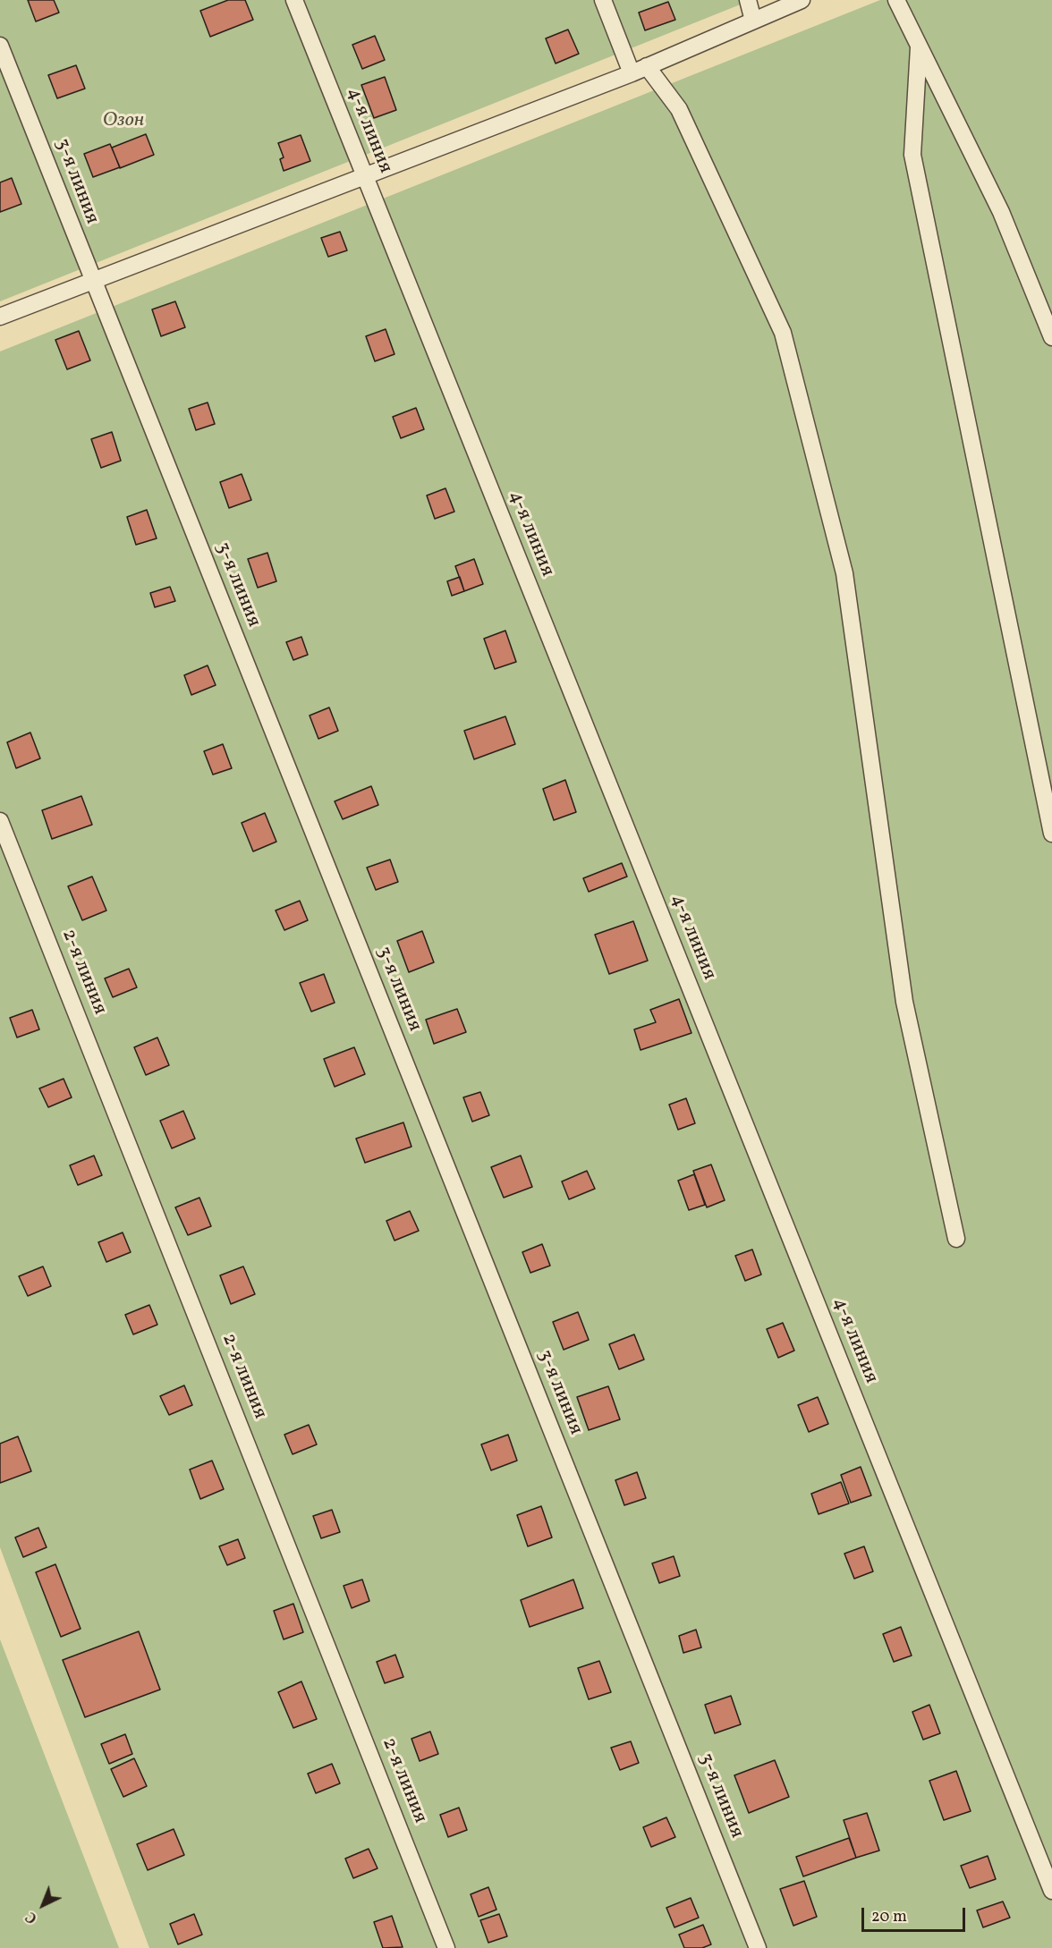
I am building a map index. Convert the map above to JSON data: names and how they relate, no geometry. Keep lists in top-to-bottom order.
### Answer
{
  "streets": {
    "lane": ["4-я линия", "3-я линия", "2-я линия"]
  },
  "parks": ["Озон"],
  "scale_bar": "20 m",
  "north": "bottom left"
}
